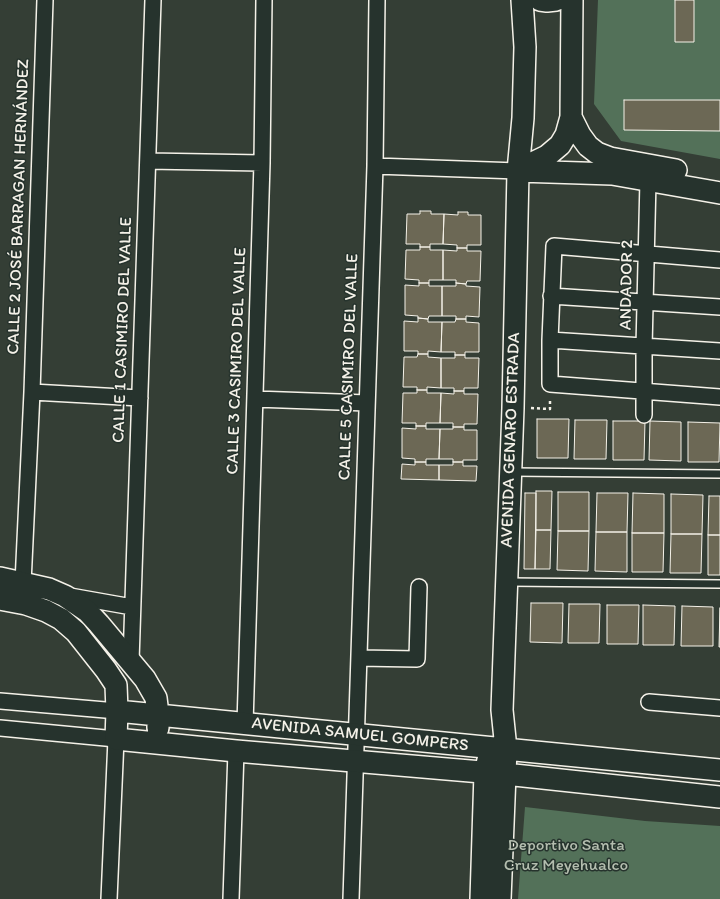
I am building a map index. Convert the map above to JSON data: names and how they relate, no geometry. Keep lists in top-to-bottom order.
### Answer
{
  "streets": {
    "street": [
      "CALLE 2 JOSÉ BARRAGAN HERNÁNDEZ",
      "ANDADOR 2",
      "CALLE 1 CASIMIRO DEL VALLE",
      "CALLE 3 CASIMIRO DEL VALLE",
      "CALLE 5 CASIMIRO DEL VALLE",
      "AVENIDA GENARO ESTRADA",
      "AVENIDA SAMUEL GOMPERS"
    ]
  },
  "crossings": [
    ["CALLE 3 CASIMIRO DEL VALLE", "AVENIDA SAMUEL GOMPERS"],
    ["CALLE 5 CASIMIRO DEL VALLE", "AVENIDA SAMUEL GOMPERS"],
    ["AVENIDA GENARO ESTRADA", "AVENIDA SAMUEL GOMPERS"]
  ],
  "parks": ["Deportivo Santa Cruz Meyehualco"]
}
